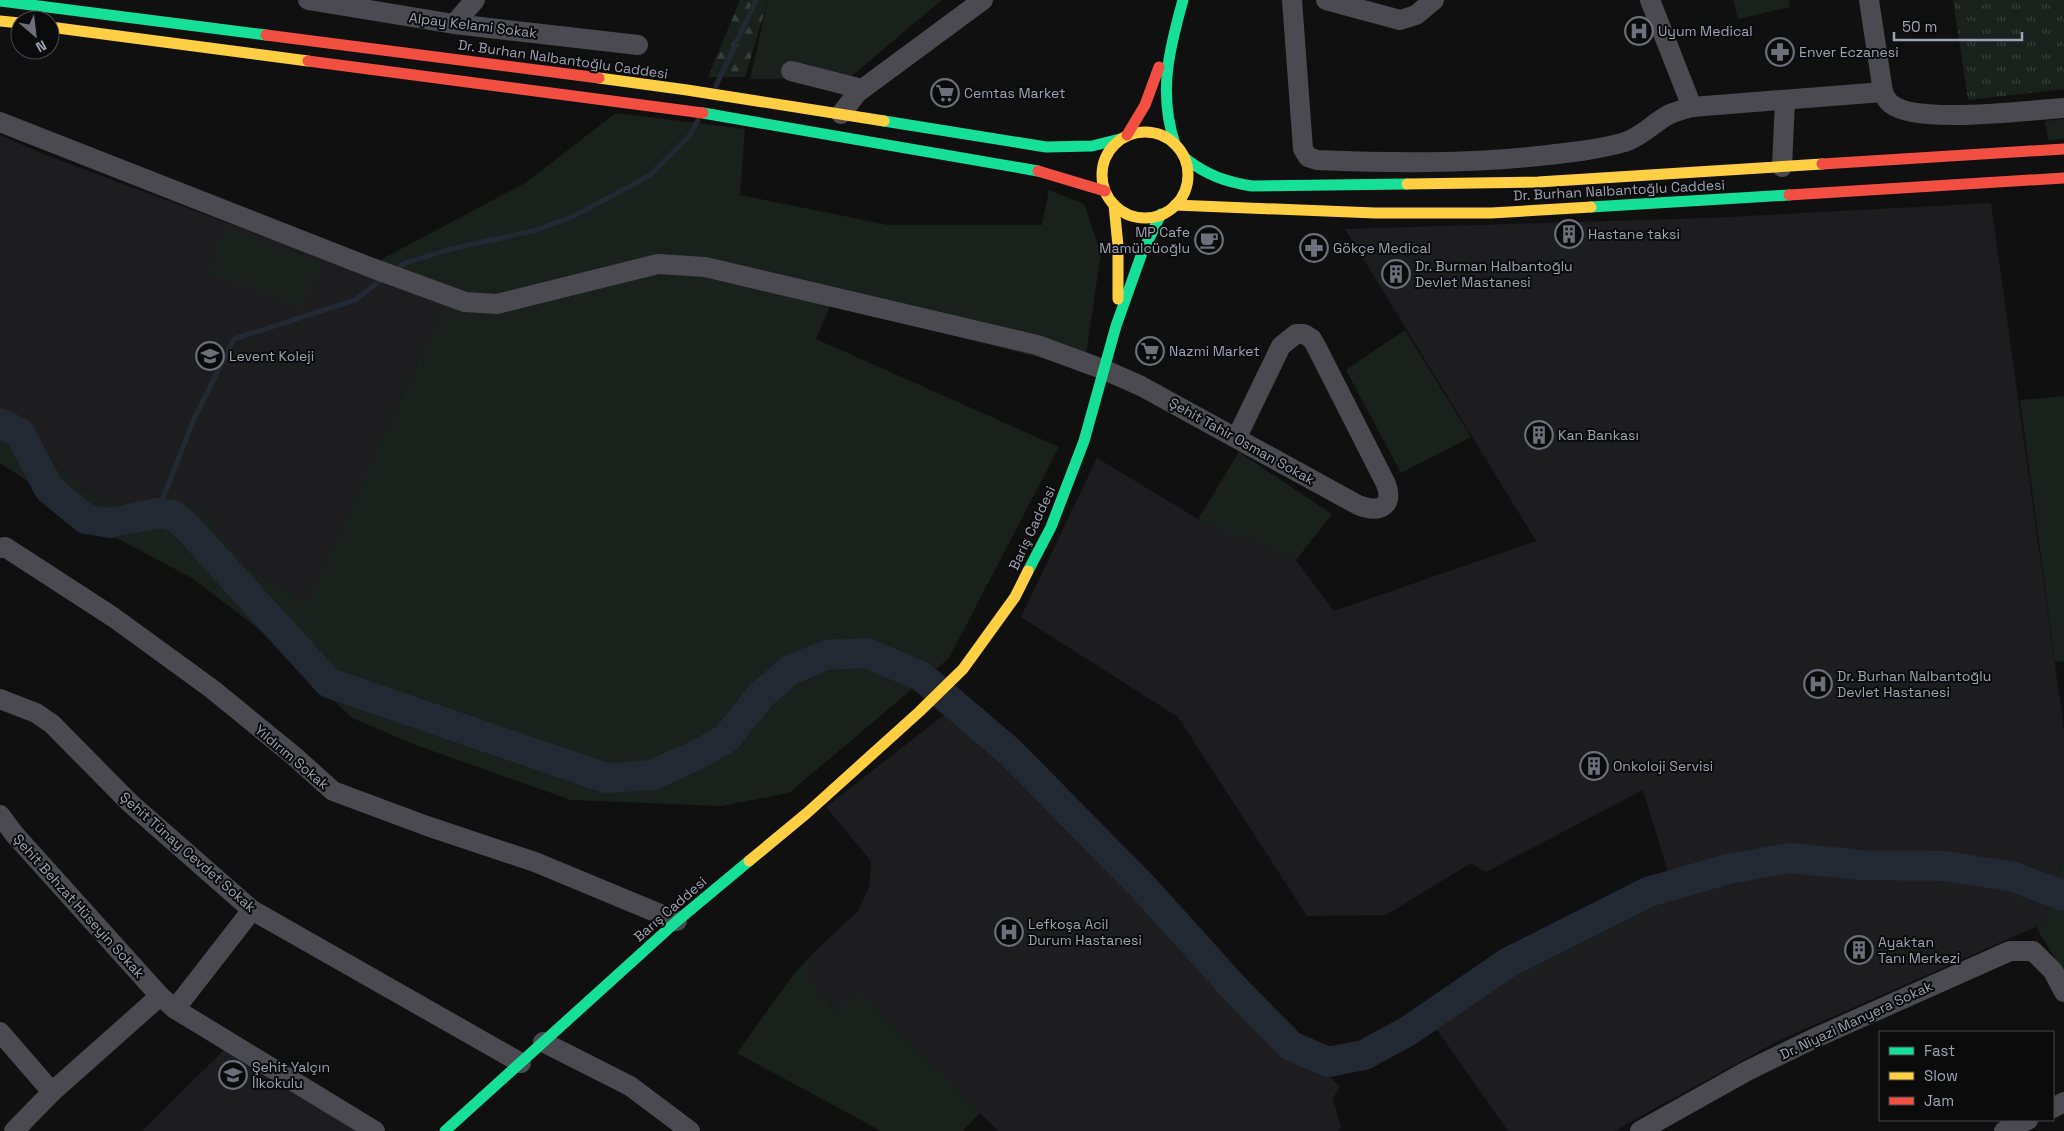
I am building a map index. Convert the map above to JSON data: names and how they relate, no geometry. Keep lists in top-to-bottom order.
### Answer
{
  "streets": {
    "main road": ["Dr. Burhan Nalbantoğlu Caddesi", "Bariş Caddesi", "Barış Caddesi"],
    "street": [
      "Alpay Kelami Sokak",
      "Şehit Tahir Osman Sokak",
      "Yıldırım Sokak",
      "Şehit Tünay Cevdet Sokak",
      "Şehit Behzat Hüseyin Sokak",
      "Dr. Niyazi Manyera Sokak"
    ]
  },
  "crossings": [
    ["Dr. Burhan Nalbantoğlu Caddesi", "Bariş Caddesi"],
    ["Şehit Tahir Osman Sokak", "Bariş Caddesi"],
    ["Bariş Caddesi", "Barış Caddesi"],
    ["Yıldırım Sokak", "Barış Caddesi"],
    ["Şehit Tünay Cevdet Sokak", "Barış Caddesi"]
  ],
  "places": {
    "hospital": ["Uyum Medical", "Dr. Burhan Nalbantoğlu Devlet Hastanesi", "Lefkoşa Acil Durum Hastanesi"],
    "pharmacy": ["Enver Eczanesi", "Gökçe Medical"],
    "supermarket": ["Cemtas Market", "Nazmi Market"],
    "building": [
      "Hastane taksi",
      "Dr. Burman Halbantoğlu Devlet Mastanesi",
      "Kan Bankası",
      "Onkoloji Servisi",
      "Ayaktan Tanı Merkezi"
    ],
    "cafe": ["MP Cafe Mamülcüoğlu"],
    "school or university": ["Levent Koleji", "Şehit Yalçın İlkokulu"]
  },
  "legend": ["Fast", "Slow", "Jam"],
  "scale_bar": "50 m",
  "north": "bottom right"
}
